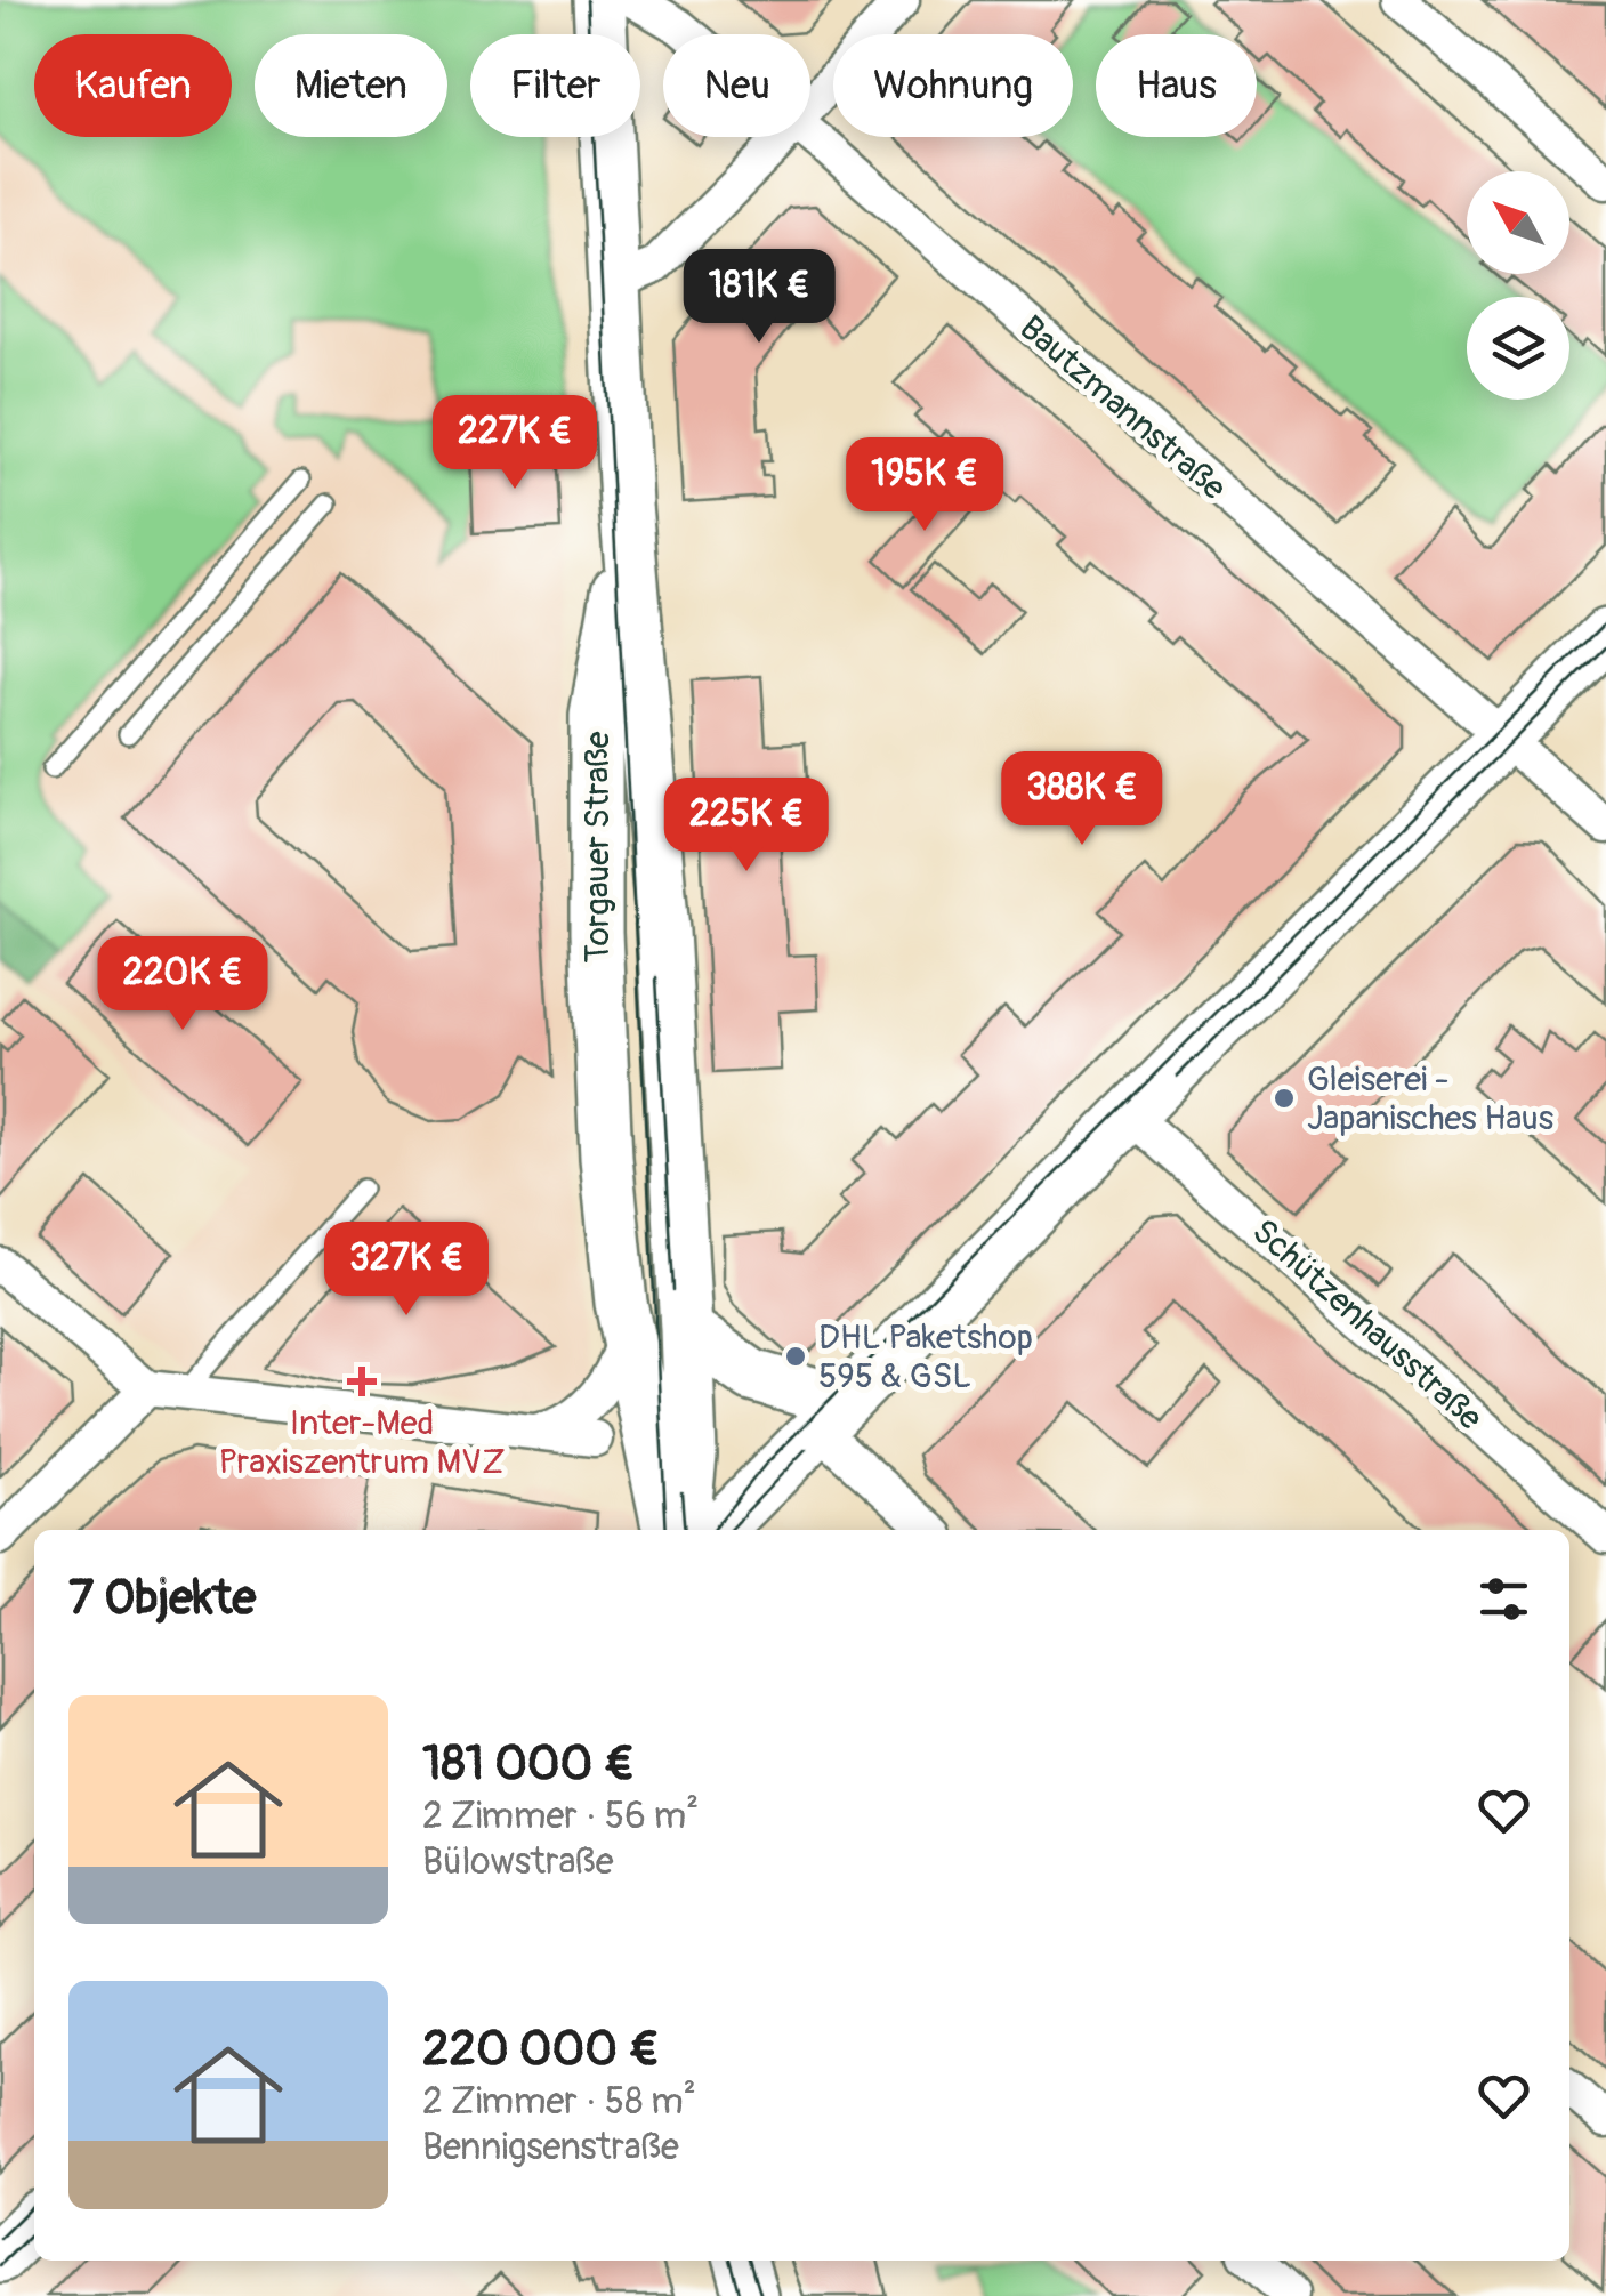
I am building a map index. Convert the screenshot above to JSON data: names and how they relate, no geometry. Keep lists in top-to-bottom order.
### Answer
{
  "streets": {
    "main road": ["Torgauer Straße"],
    "street": ["Bautzmannstraße", "Schützenhausstraße"]
  },
  "places": {
    "other": ["Gleiserei - Japanisches Haus", "DHL Paketshop 595 & GSL"],
    "health": ["Inter-Med Praxiszentrum MVZ"]
  },
  "north": "top left",
  "page": {
    "chip": [
      "Kaufen",
      "Mieten",
      "Filter",
      "Neu",
      "Wohnung",
      "Haus"
    ],
    "price": [
      "181K €",
      "227K €",
      "195K €",
      "388K €",
      "225K €",
      "220K €",
      "327K €"
    ],
    "heading": "7 Objekte",
    "list": [
      {
        "name": "181 000 €",
        "note": "2 Zimmer · 56 m² · Bülowstraße"
      },
      {
        "name": "220 000 €",
        "note": "2 Zimmer · 58 m² · Bennigsenstraße"
      }
    ]
  }
}
